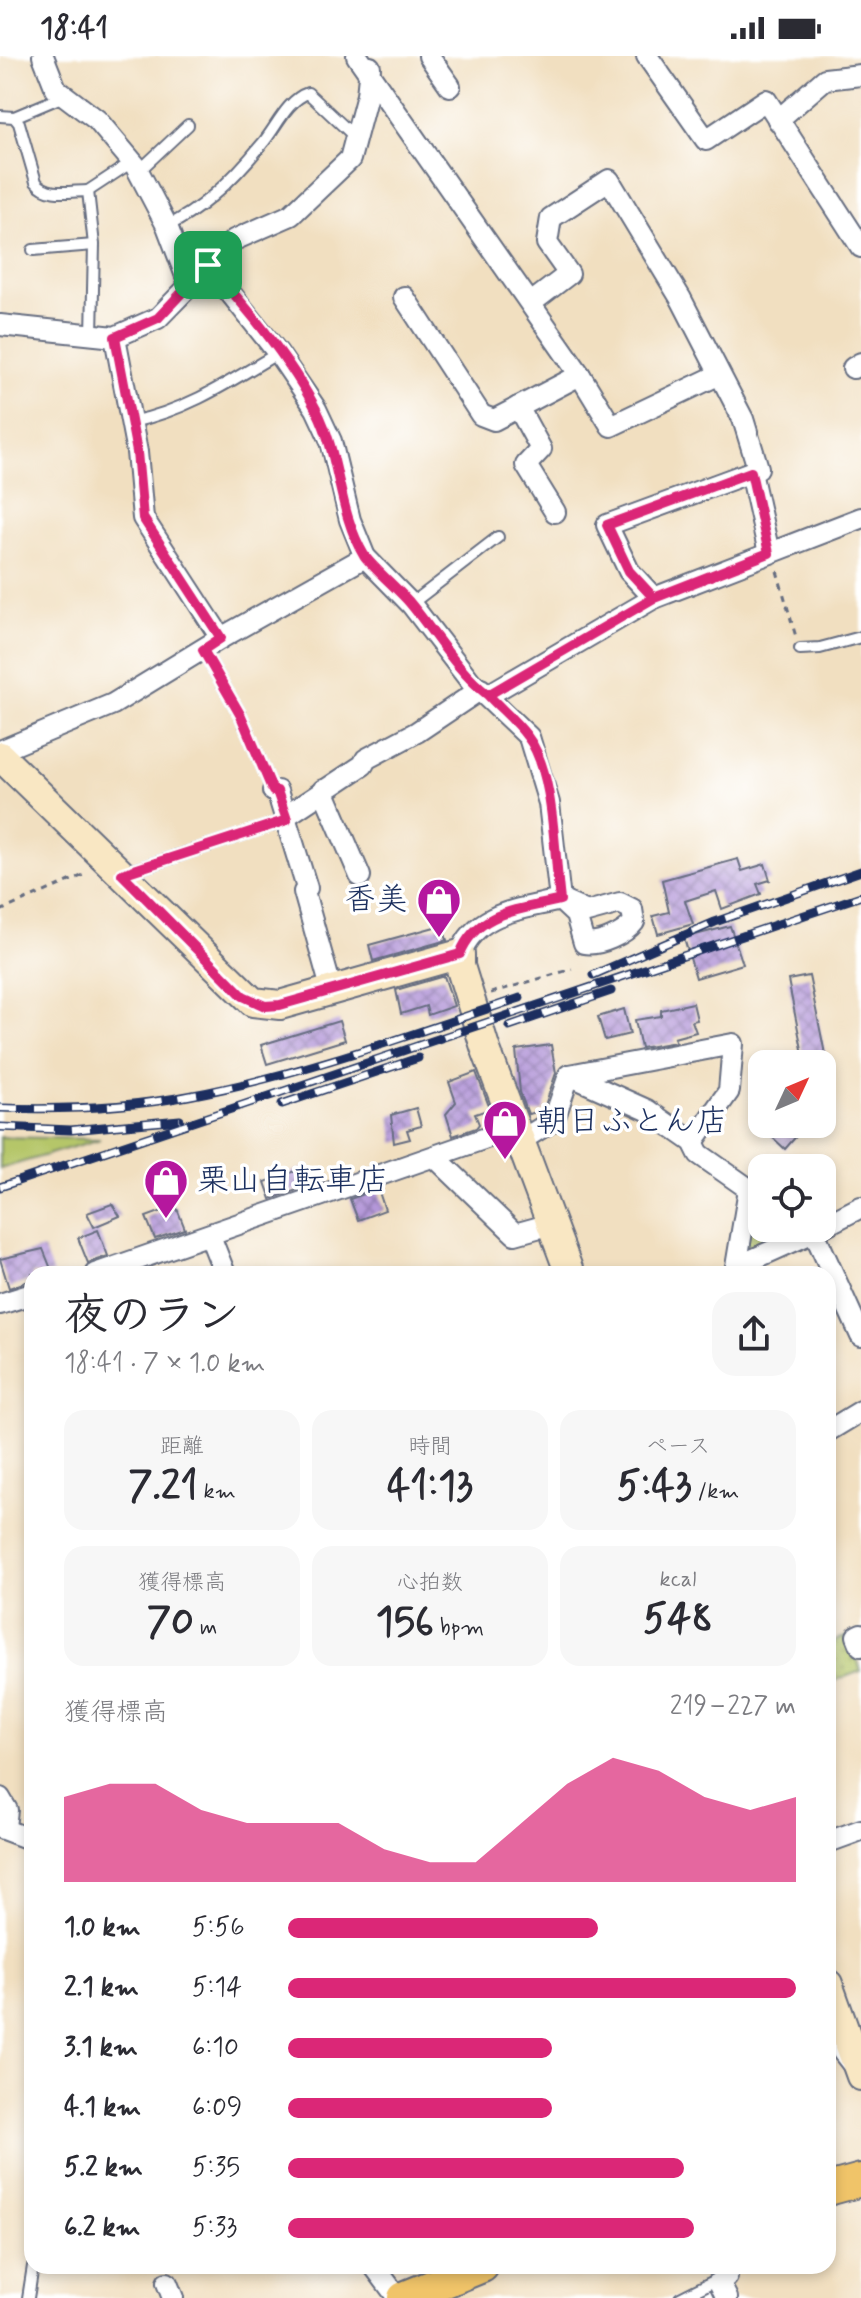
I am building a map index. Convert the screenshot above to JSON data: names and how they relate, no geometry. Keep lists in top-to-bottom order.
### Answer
{
  "places": {
    "shop": ["香美", "朝日ふとん店", "栗山自転車店"]
  },
  "north": "top right",
  "page": {
    "status": "18:41",
    "heading": ["夜のラン", "18:41 · 7 × 1.0 km"],
    "stats": [
      ["距離", "7.21 km"],
      ["時間", "41:13"],
      ["ペース", "5:43 /km"],
      ["獲得標高", "70 m"],
      ["心拍数", "156 bpm"],
      ["kcal", "548"]
    ],
    "chart": ["獲得標高", "219–227 m"],
    "list": [
      {
        "name": "1.0 km",
        "note": "5:56"
      },
      {
        "name": "2.1 km",
        "note": "5:14"
      },
      {
        "name": "3.1 km",
        "note": "6:10"
      },
      {
        "name": "4.1 km",
        "note": "6:09"
      },
      {
        "name": "5.2 km",
        "note": "5:35"
      },
      {
        "name": "6.2 km",
        "note": "5:33"
      }
    ]
  }
}
